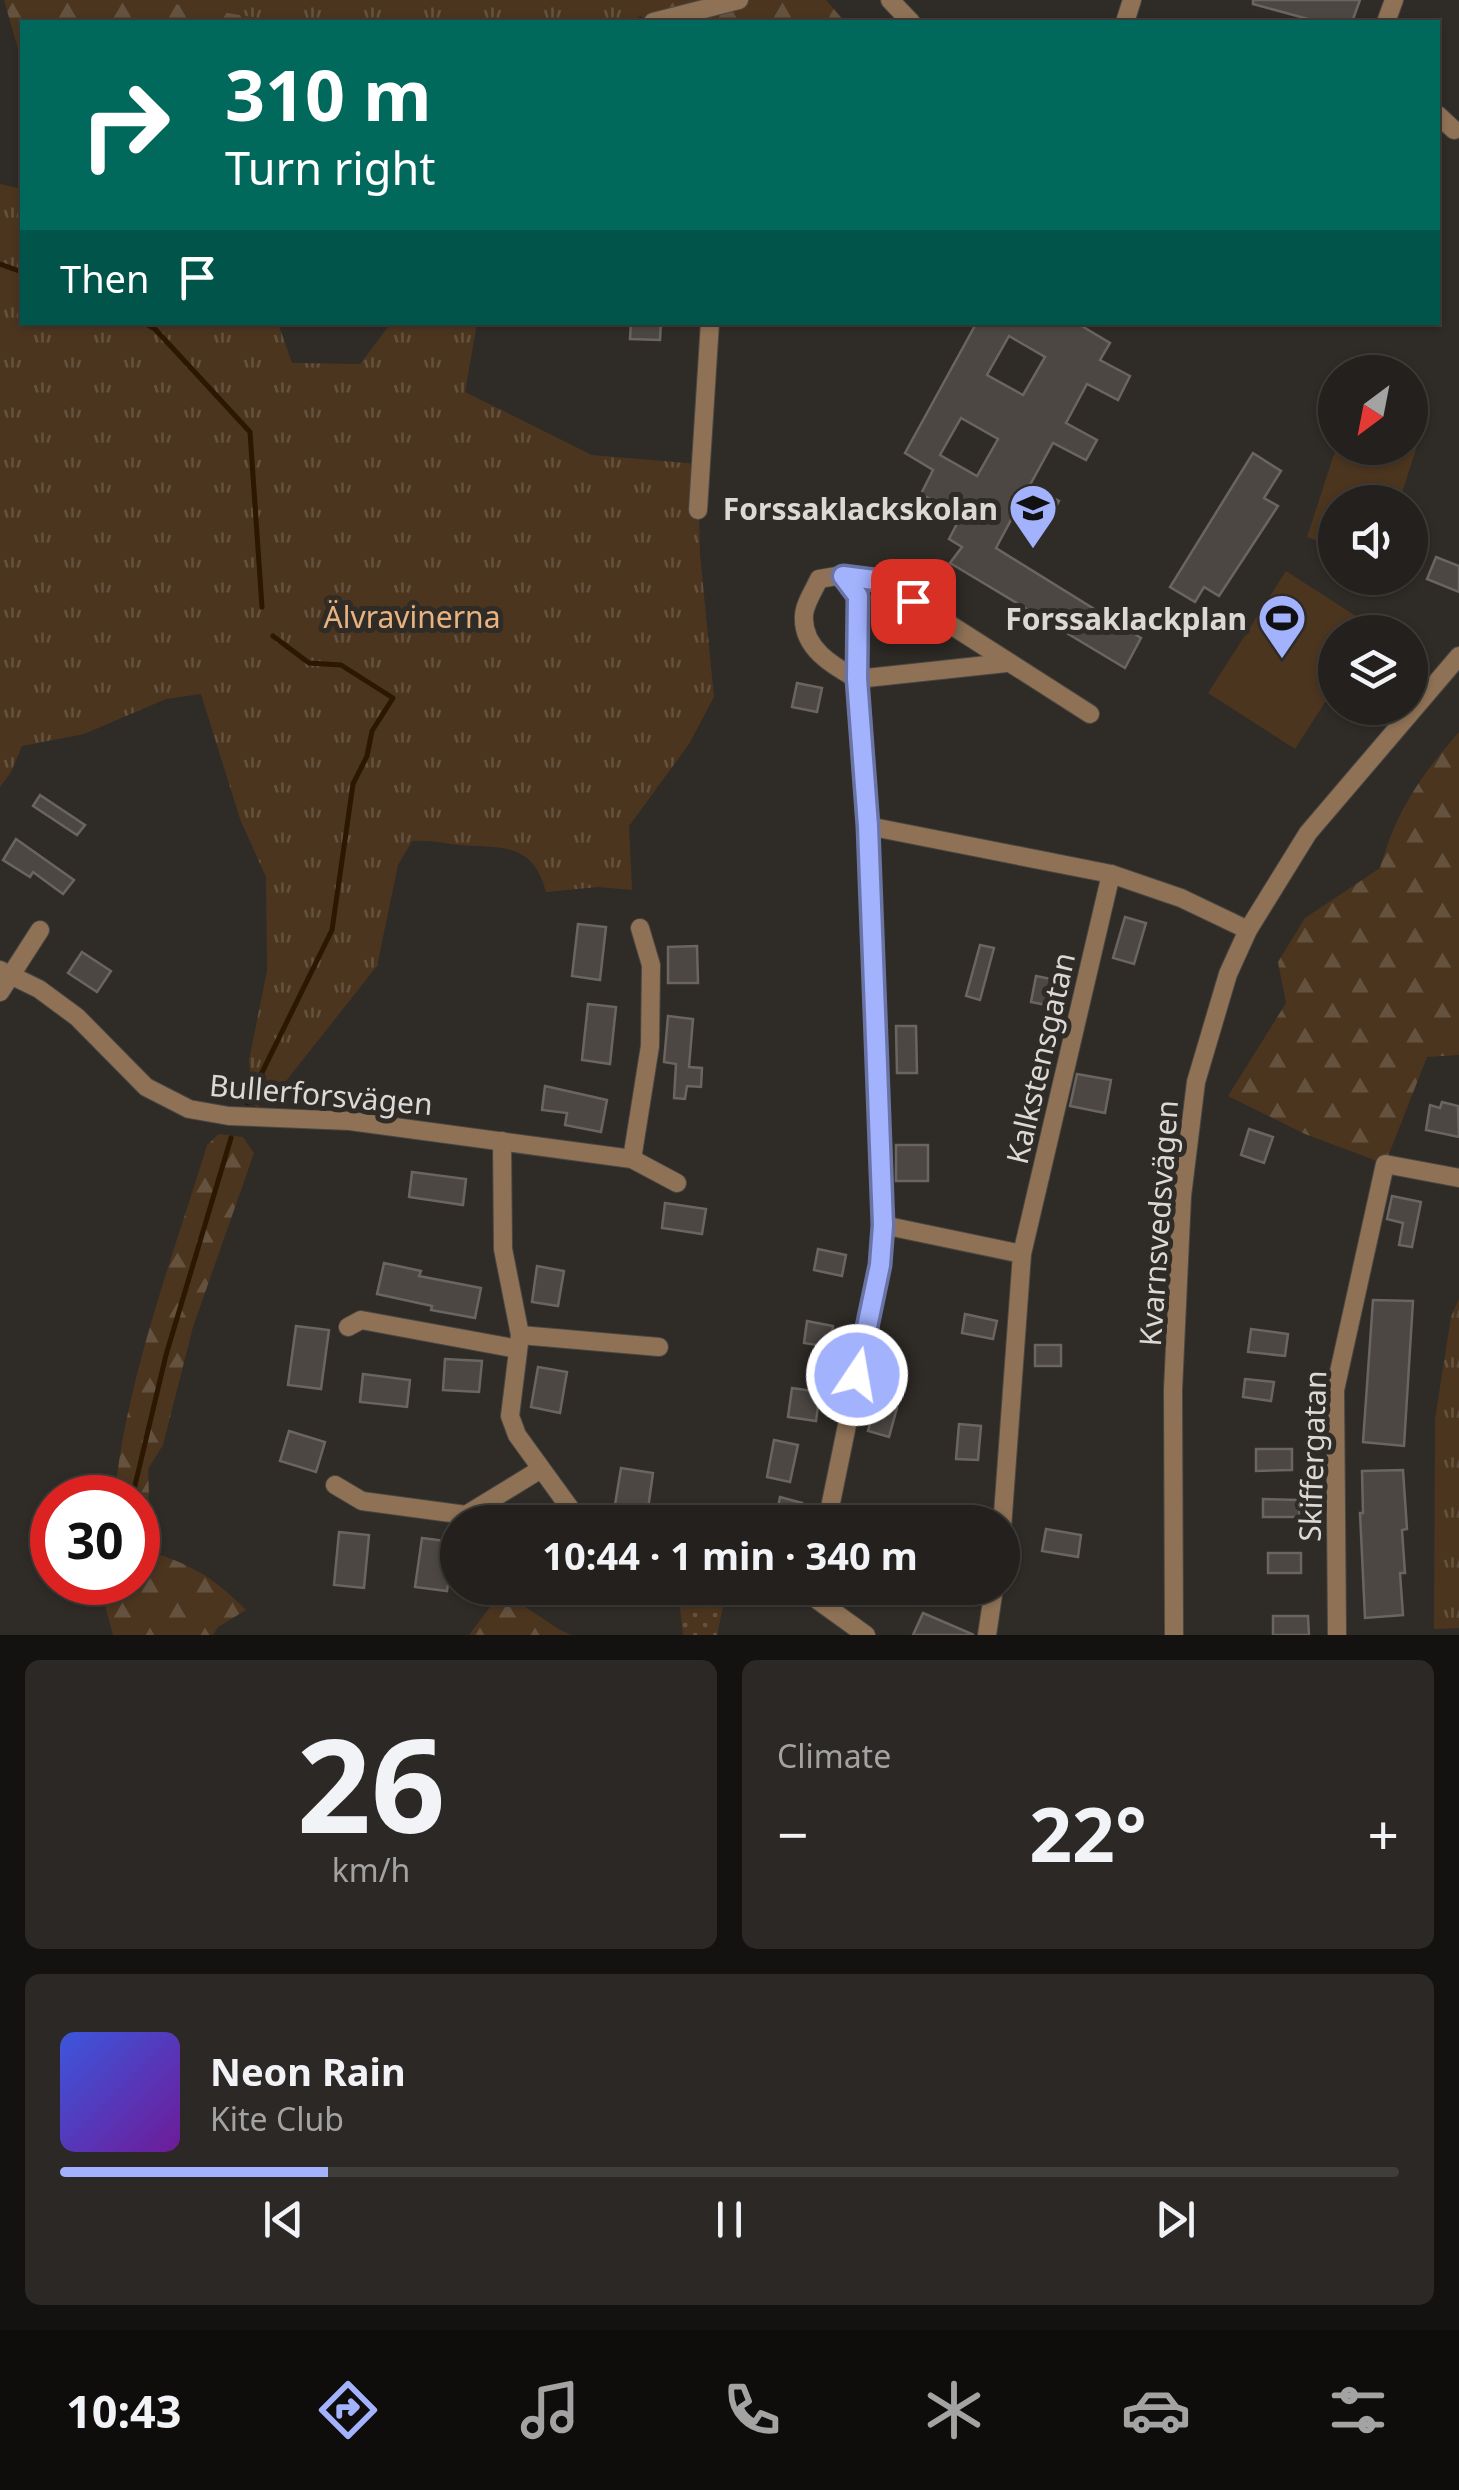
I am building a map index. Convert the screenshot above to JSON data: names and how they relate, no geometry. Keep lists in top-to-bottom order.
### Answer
{
  "streets": {
    "street": [
      "Kalkstensgatan",
      "Bullerforsvägen",
      "Kvarnsvedsvägen",
      "Skiffergatan"
    ]
  },
  "parks": ["Älvravinerna"],
  "places": {
    "school or university": ["Forssaklackskolan"],
    "sports": ["Forssaklackplan"]
  },
  "north": "bottom left",
  "page": {
    "turn": ["310 m", "Turn right"],
    "then": "Then",
    "limit": "30",
    "trip": "10:44 · 1 min · 340 m",
    "tile": [
      ["26", "km/h"],
      "Climate"
    ],
    "heat": ["−", "22°", "+"],
    "song": ["Neon Rain", "Kite Club"],
    "tabs": "10:43"
  }
}
